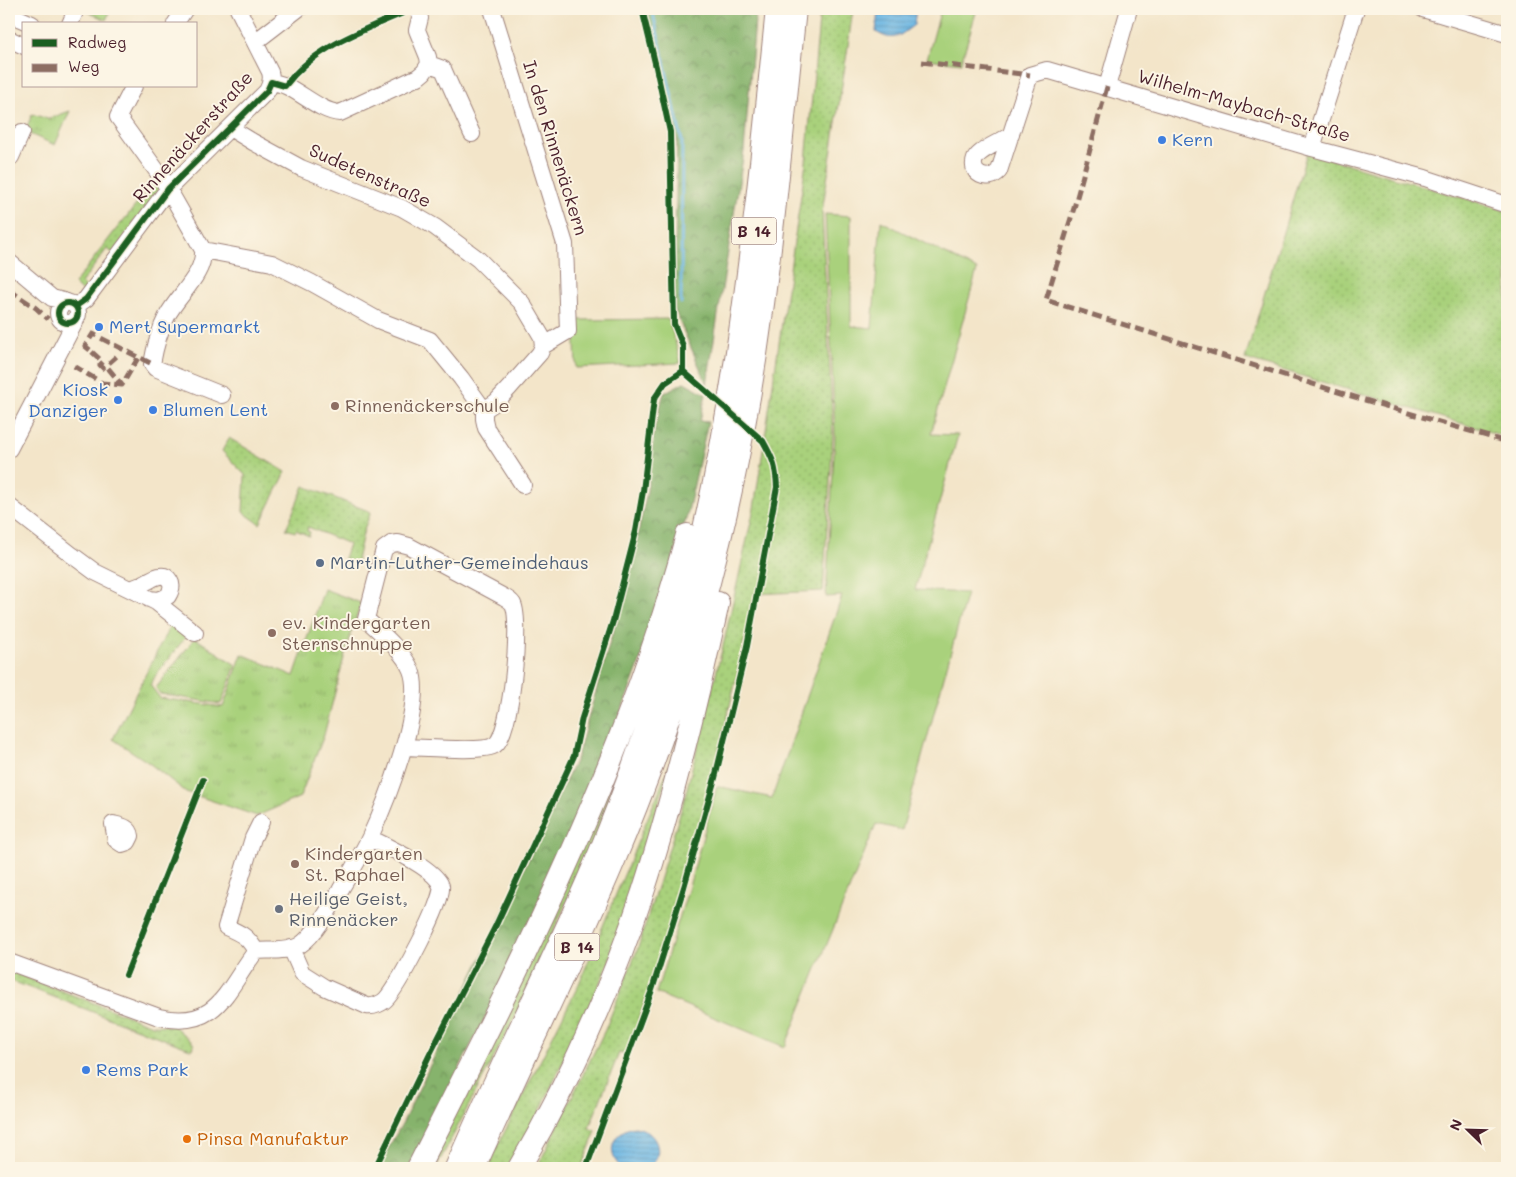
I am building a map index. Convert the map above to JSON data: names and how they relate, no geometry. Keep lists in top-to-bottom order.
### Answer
{
  "streets": {
    "highway": ["B 14"],
    "street": [
      "Wilhelm-Maybach-Straße",
      "Rinnenäckerstraße",
      "In den Rinnenäckern",
      "Sudetenstraße"
    ]
  },
  "crossings": [
    ["Rinnenäckerstraße", "Sudetenstraße"],
    ["In den Rinnenäckern", "Sudetenstraße"]
  ],
  "places": [
    "Kern",
    "Mert Supermarkt",
    "Kiosk Danziger",
    "Rinnenäckerschule",
    "Blumen Lent",
    "Martin-Luther-Gemeindehaus",
    "ev. Kindergarten Sternschnuppe",
    "Kindergarten St. Raphael",
    "Heilige Geist, Rinnenäcker",
    "Rems Park",
    "Pinsa Manufaktur"
  ],
  "legend": ["Radweg", "Weg"],
  "north": "top left"
}
